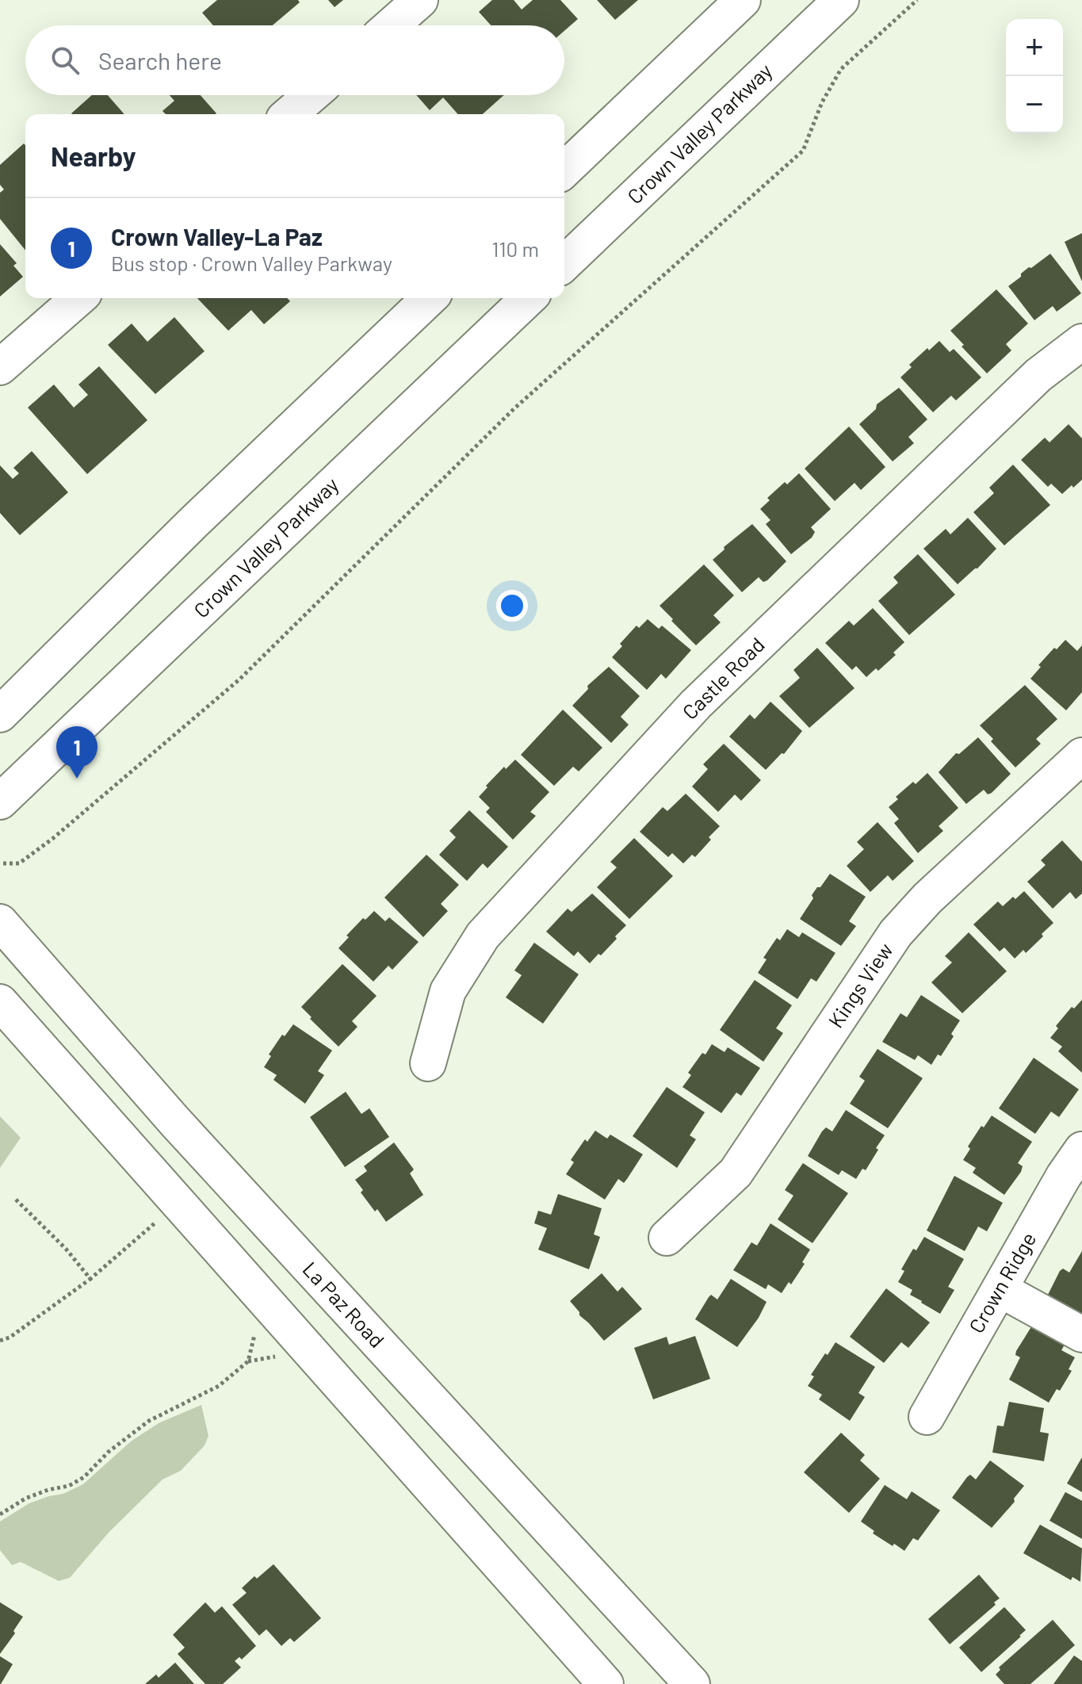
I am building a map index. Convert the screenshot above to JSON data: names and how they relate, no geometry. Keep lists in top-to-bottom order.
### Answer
{
  "streets": {
    "main road": [
      "Crown Valley Parkway",
      "Castle Road",
      "Kings View",
      "Crown Ridge",
      "La Paz Road"
    ]
  },
  "page": {
    "map_buttons": ["+", "−"],
    "search": "Search here",
    "heading": "Nearby",
    "list": [
      {
        "mark": "1",
        "name": "Crown Valley-La Paz",
        "note": "Bus stop · Crown Valley Parkway",
        "value": "110 m"
      }
    ],
    "pins": "1"
  }
}
